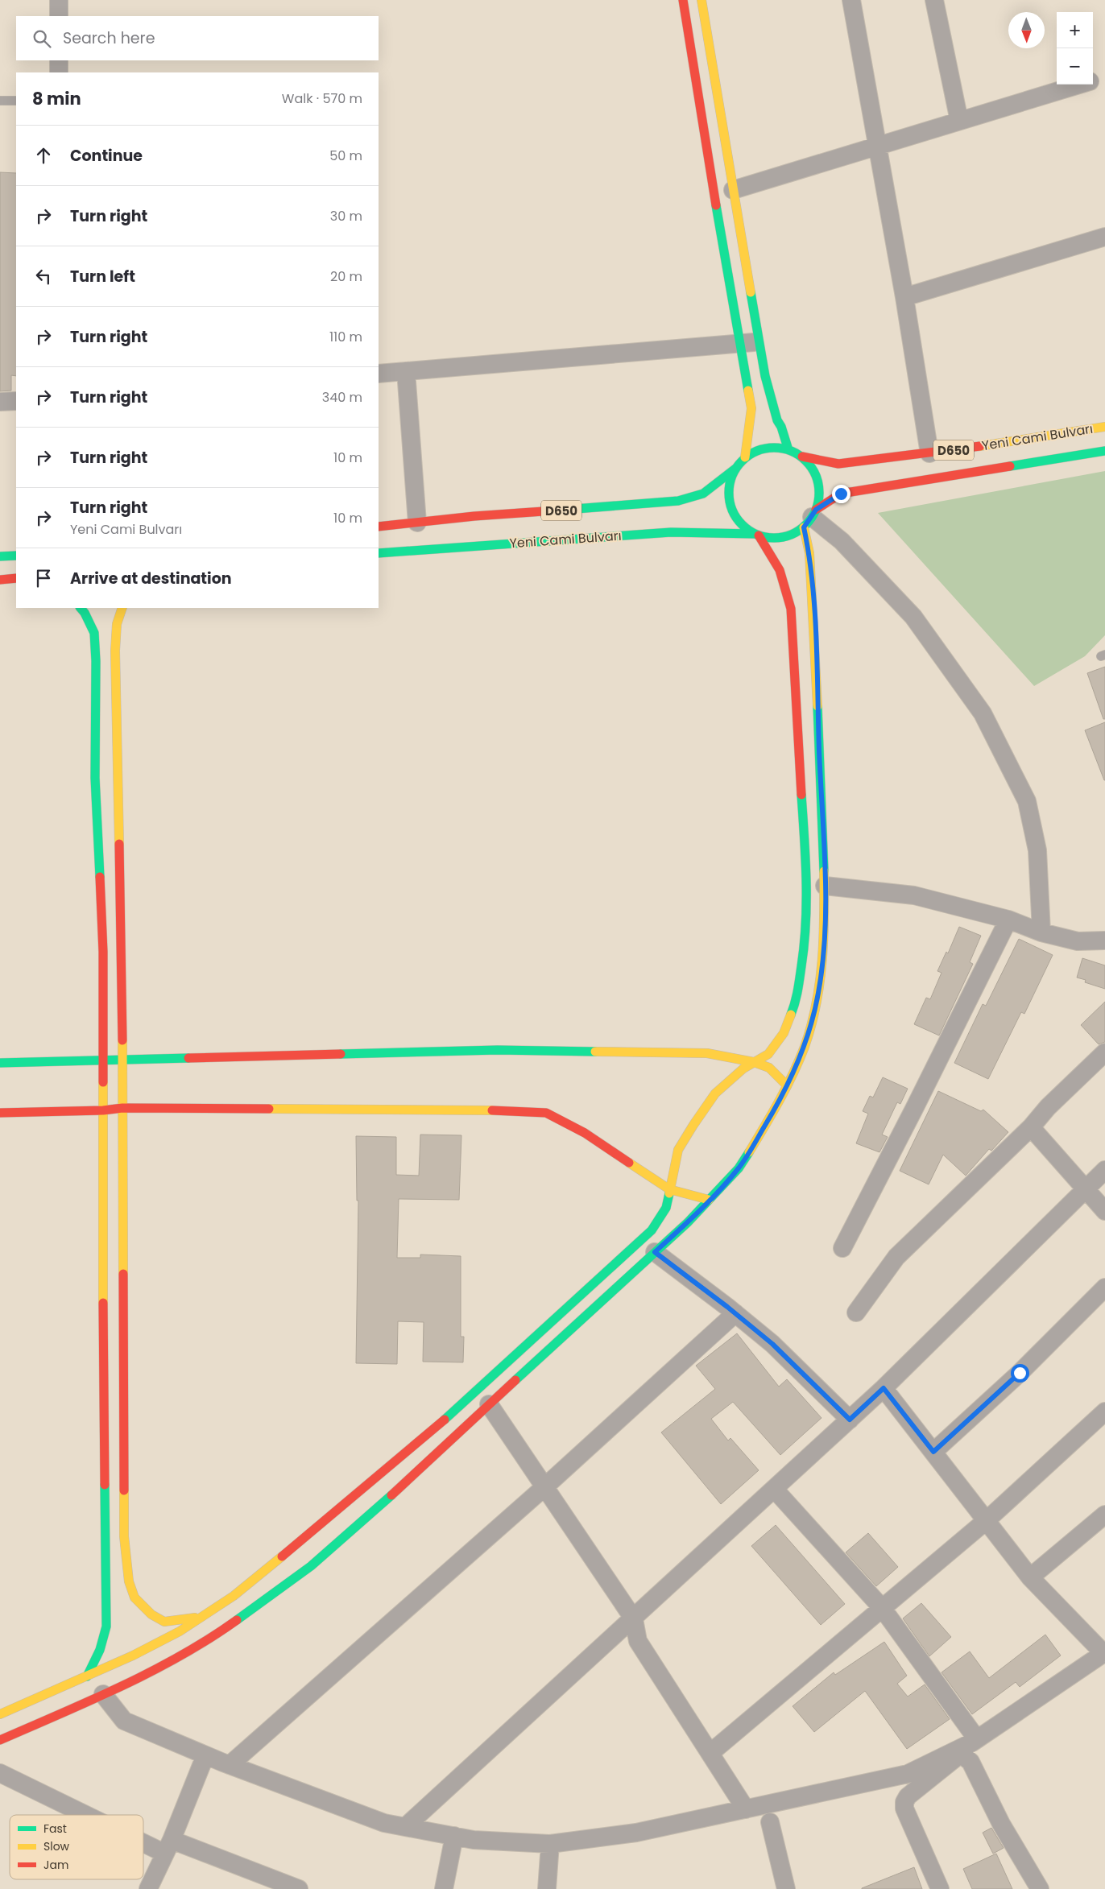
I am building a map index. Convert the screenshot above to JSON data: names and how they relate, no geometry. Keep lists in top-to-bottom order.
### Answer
{
  "streets": {
    "street": ["Yeni Cami Bulvarı", "D650"]
  },
  "crossings": [
    ["Yeni Cami Bulvarı", "D650"]
  ],
  "legend": ["Fast", "Slow", "Jam"],
  "north": "bottom",
  "page": {
    "map_buttons": ["+", "−"],
    "search": "Search here",
    "heading": ["8 min", "Walk · 570 m"],
    "list": [
      ["Continue", "50 m"],
      ["Turn right", "30 m"],
      ["Turn left", "20 m"],
      ["Turn right", "110 m"],
      ["Turn right", "340 m"],
      ["Turn right", "10 m"],
      ["Turn right", "Yeni Cami Bulvarı", "10 m"],
      "Arrive at destination"
    ]
  }
}
